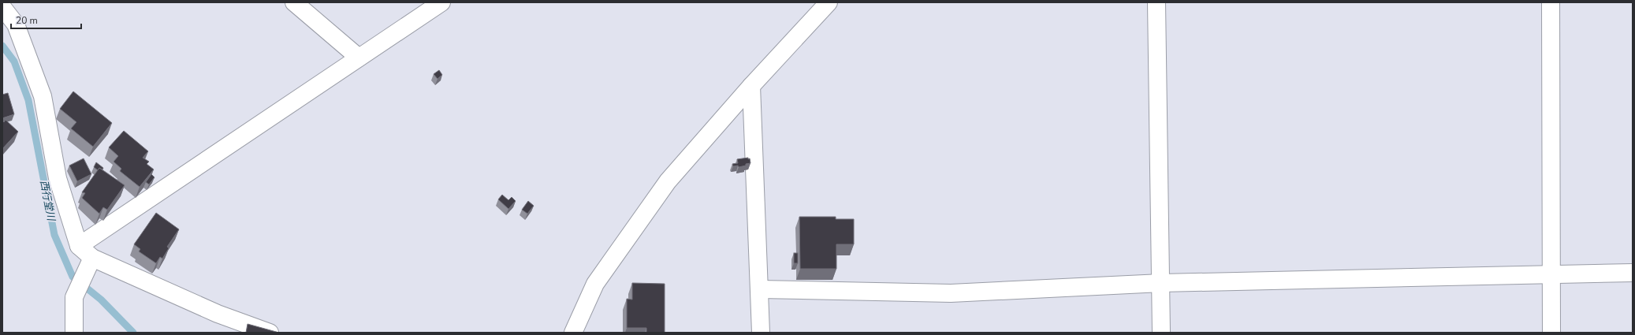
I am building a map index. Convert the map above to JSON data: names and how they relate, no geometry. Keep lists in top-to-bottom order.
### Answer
{
  "water": ["西行堂川"],
  "scale_bar": "20 m"
}
